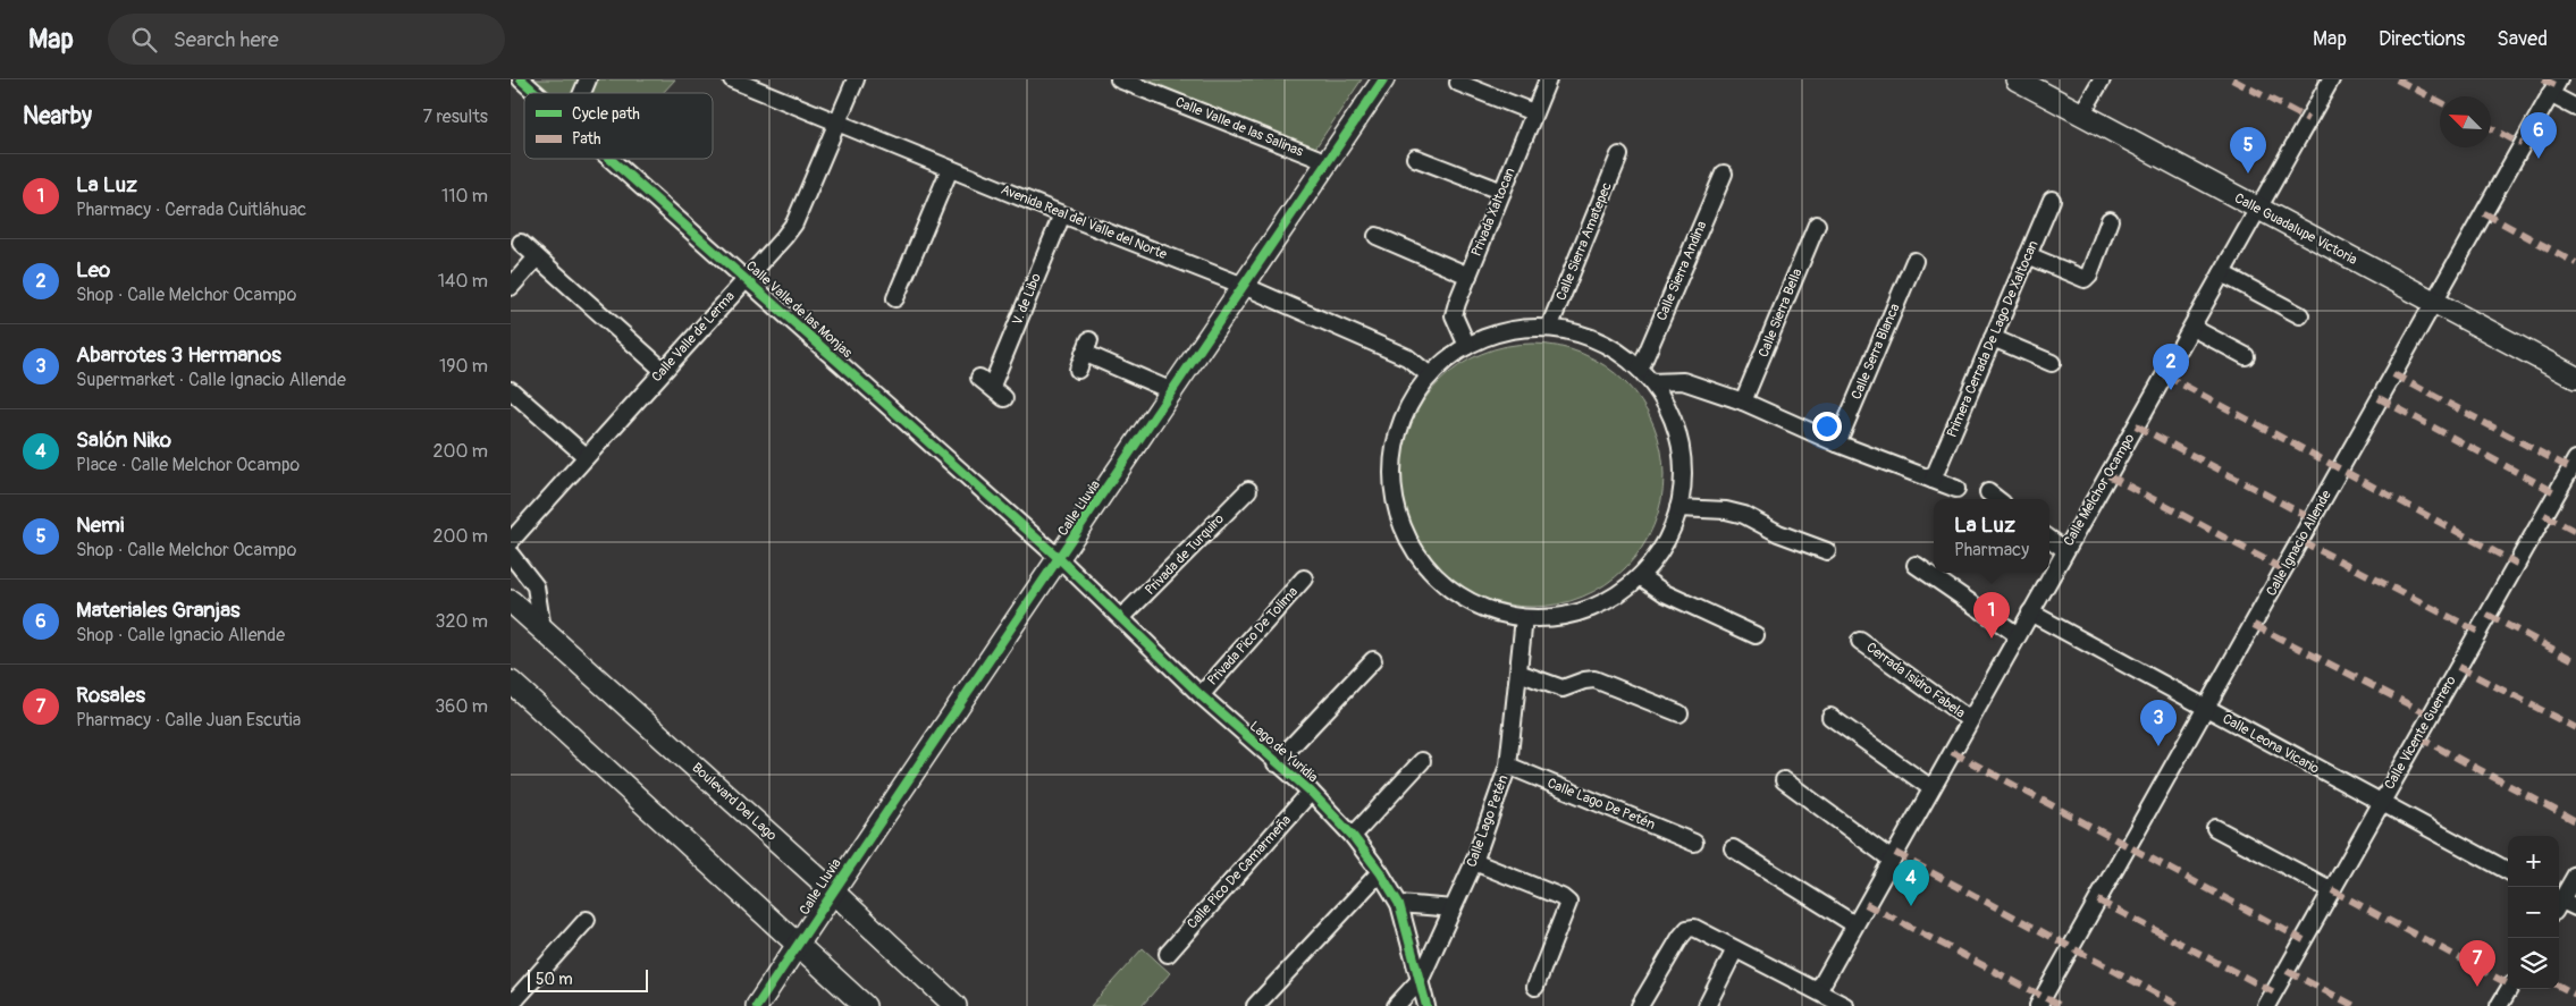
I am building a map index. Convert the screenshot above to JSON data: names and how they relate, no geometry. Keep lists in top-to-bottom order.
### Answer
{
  "streets": {
    "street": [
      "Calle Valle de las Salinas",
      "Privada Xaltocan",
      "Avenida Real del Valle del Norte",
      "Calle Guadalupe Victoria",
      "Calle Sierra Amatepec",
      "Calle Sierra Andina",
      "V. de Libo",
      "Calle Valle de las Monjas",
      "Calle Sierra Bella",
      "Calle Valle de Lerma",
      "Primera Cerrada De Lago De Xaltocan",
      "Calle Serra Blanca",
      "Calle Melchor Ocampo",
      "Calle Lluvia",
      "Calle Ignacio Allende",
      "Privada de Turquiro",
      "Privada Pico De Tolima",
      "Cerrada Isidro Fabela",
      "Calle Vicente Guerrero",
      "Calle Leona Vicario",
      "Lago de Yuridia",
      "Boulevard Del Lago",
      "Calle Lago De Petén",
      "Calle Lago Petén",
      "Calle Pico De Camarmeña"
    ]
  },
  "crossings": [
    ["Calle Valle de las Salinas", "Calle Lluvia"],
    ["Avenida Real del Valle del Norte", "V. de Libo"],
    ["Avenida Real del Valle del Norte", "Calle Valle de Lerma"],
    ["Avenida Real del Valle del Norte", "Calle Lluvia"],
    ["Calle Guadalupe Victoria", "Calle Melchor Ocampo"],
    ["Calle Guadalupe Victoria", "Calle Ignacio Allende"],
    ["Calle Valle de las Monjas", "Calle Valle de Lerma"],
    ["Calle Valle de las Monjas", "Calle Lluvia"],
    ["Calle Valle de las Monjas", "Lago de Yuridia"],
    ["Calle Melchor Ocampo", "Cerrada Isidro Fabela"],
    ["Calle Melchor Ocampo", "Calle Leona Vicario"],
    ["Calle Lluvia", "Lago de Yuridia"],
    ["Calle Lluvia", "Boulevard Del Lago"],
    ["Calle Ignacio Allende", "Calle Leona Vicario"],
    ["Privada de Turquiro", "Lago de Yuridia"],
    ["Privada Pico De Tolima", "Lago de Yuridia"],
    ["Calle Vicente Guerrero", "Calle Leona Vicario"],
    ["Lago de Yuridia", "Calle Lago Petén"],
    ["Lago de Yuridia", "Calle Pico De Camarmeña"],
    ["Calle Lago De Petén", "Calle Lago Petén"]
  ],
  "legend": ["Cycle path", "Path"],
  "scale_bar": "50 m",
  "north": "top left",
  "page": {
    "header": "Map",
    "search": "Search here",
    "nav": ["Map", "Directions", "Saved"],
    "heading": ["Nearby", "7 results"],
    "pins": [
      "6",
      "5",
      "2",
      "1",
      "3",
      "4",
      "7"
    ],
    "list": [
      {
        "mark": "1",
        "name": "La Luz",
        "note": "Pharmacy · Cerrada Cuitláhuac",
        "value": "110 m"
      },
      {
        "mark": "2",
        "name": "Leo",
        "note": "Shop · Calle Melchor Ocampo",
        "value": "140 m"
      },
      {
        "mark": "3",
        "name": "Abarrotes 3 Hermanos",
        "note": "Supermarket · Calle Ignacio Allende",
        "value": "190 m"
      },
      {
        "mark": "4",
        "name": "Salón Niko",
        "note": "Place · Calle Melchor Ocampo",
        "value": "200 m"
      },
      {
        "mark": "5",
        "name": "Nemi",
        "note": "Shop · Calle Melchor Ocampo",
        "value": "200 m"
      },
      {
        "mark": "6",
        "name": "Materiales Granjas",
        "note": "Shop · Calle Ignacio Allende",
        "value": "320 m"
      },
      {
        "mark": "7",
        "name": "Rosales",
        "note": "Pharmacy · Calle Juan Escutia",
        "value": "360 m"
      }
    ],
    "popup": ["La Luz", "Pharmacy"],
    "map_buttons": ["+", "−"],
    "scale": "50 m"
  }
}
